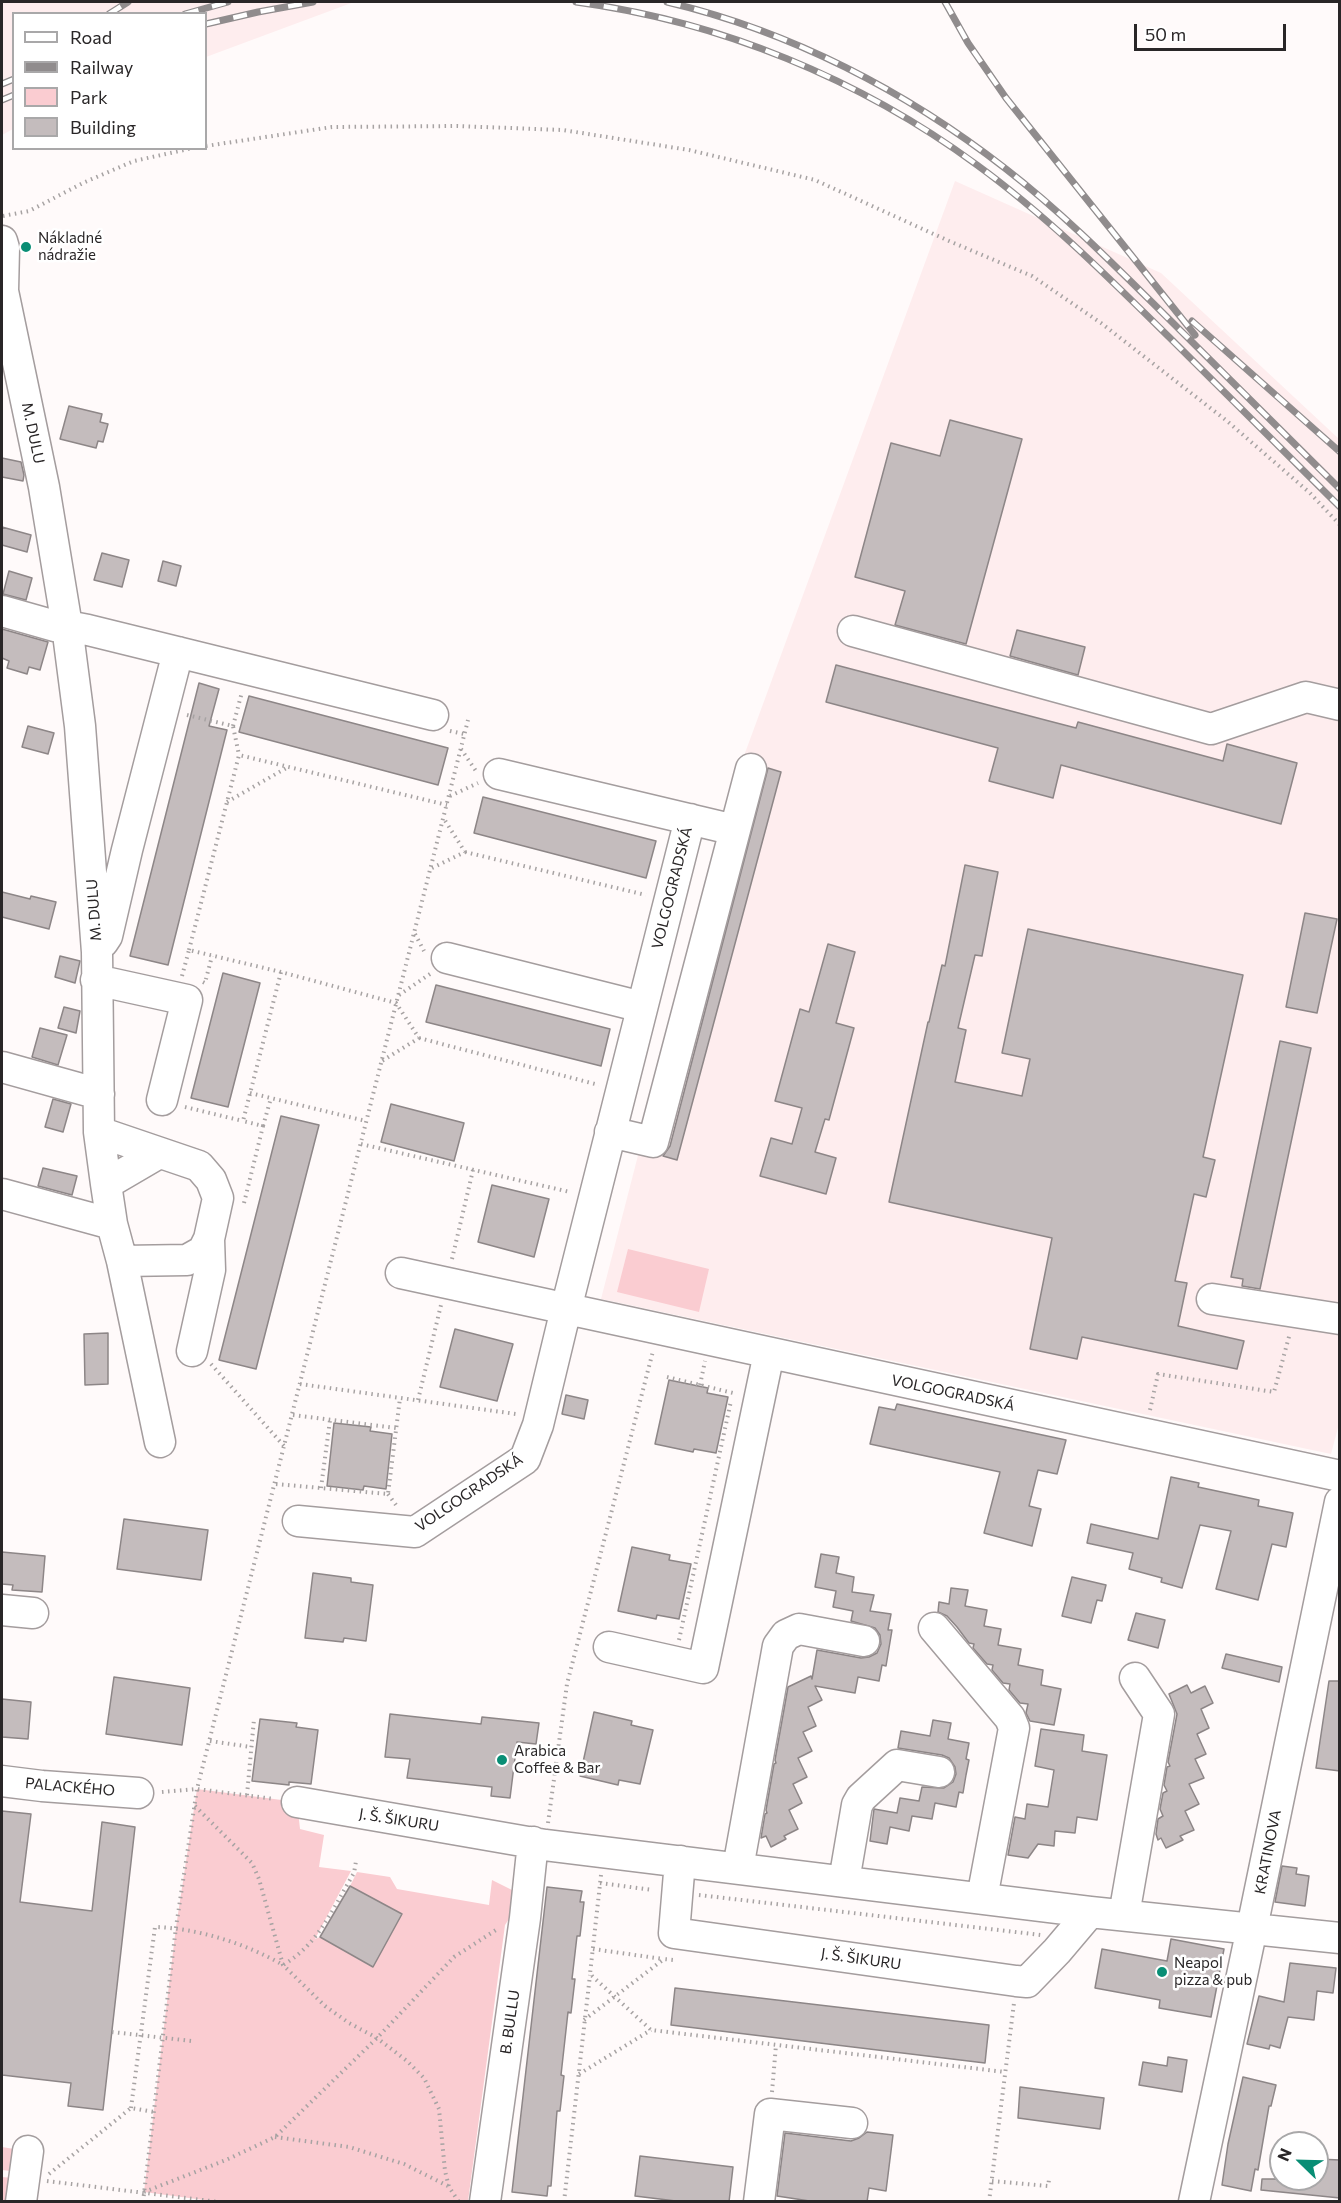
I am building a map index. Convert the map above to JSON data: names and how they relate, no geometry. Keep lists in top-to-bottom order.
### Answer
{
  "streets": {
    "street": [
      "M. DULU",
      "VOLGOGRADSKÁ",
      "PALACKÉHO",
      "J. Š. ŠIKURU",
      "KRATINOVA",
      "B. BULLU"
    ]
  },
  "crossings": [
    ["J. Š. ŠIKURU", "KRATINOVA"],
    ["J. Š. ŠIKURU", "B. BULLU"]
  ],
  "places": ["Nákladné nádražie", "Arabica Coffee & Bar", "Neapol pizza & pub"],
  "legend": [
    "Road",
    "Railway",
    "Park",
    "Building"
  ],
  "scale_bar": "50 m",
  "north": "top left"
}
